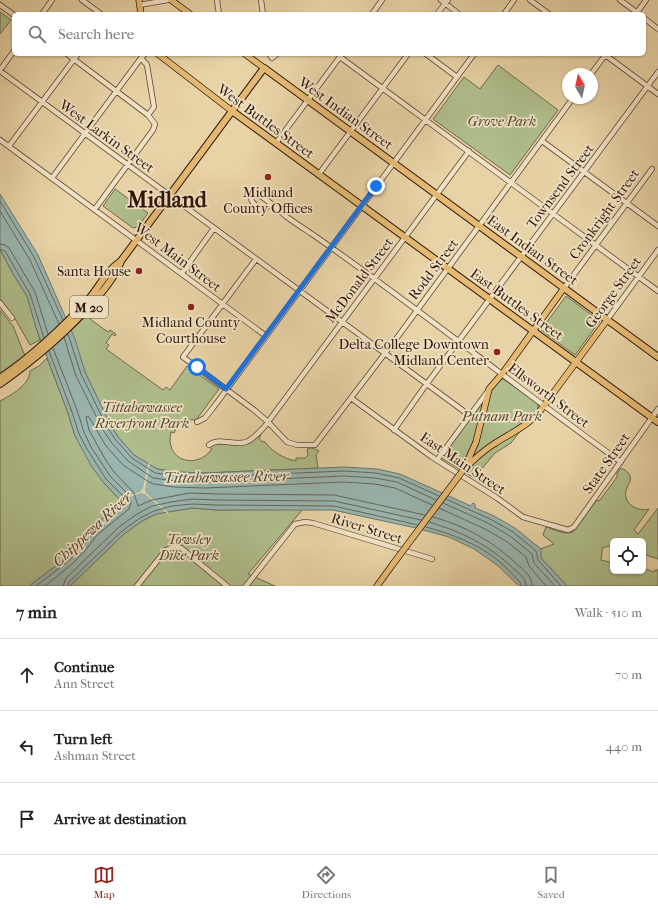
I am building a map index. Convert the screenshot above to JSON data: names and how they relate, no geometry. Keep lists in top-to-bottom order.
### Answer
{
  "streets": {
    "highway": [
      "West Indian Street",
      "West Buttles Street",
      "East Indian Street",
      "East Buttles Street",
      "M 20"
    ],
    "main road": ["Cronkright Street", "George Street"],
    "street": [
      "West Larkin Street",
      "Townsend Street",
      "West Main Street",
      "Rodd Street",
      "McDonald Street",
      "Ellsworth Street",
      "East Main Street",
      "State Street",
      "River Street"
    ]
  },
  "crossings": [
    ["West Indian Street", "East Indian Street"],
    ["West Indian Street", "M 20"],
    ["West Buttles Street", "East Buttles Street"],
    ["West Buttles Street", "M 20"],
    ["West Larkin Street", "Townsend Street"],
    ["West Larkin Street", "Rodd Street"],
    ["West Larkin Street", "McDonald Street"],
    ["West Larkin Street", "M 20"],
    ["Townsend Street", "East Indian Street"],
    ["Townsend Street", "East Buttles Street"],
    ["Townsend Street", "Ellsworth Street"],
    ["Townsend Street", "East Main Street"],
    ["Cronkright Street", "East Indian Street"],
    ["Cronkright Street", "East Buttles Street"],
    ["Cronkright Street", "Ellsworth Street"],
    ["East Indian Street", "Rodd Street"],
    ["East Indian Street", "McDonald Street"],
    ["East Indian Street", "George Street"],
    ["West Main Street", "M 20"],
    ["Rodd Street", "McDonald Street"],
    ["Rodd Street", "East Buttles Street"],
    ["Rodd Street", "Ellsworth Street"],
    ["Rodd Street", "East Main Street"],
    ["McDonald Street", "East Buttles Street"],
    ["McDonald Street", "Ellsworth Street"],
    ["George Street", "East Buttles Street"],
    ["George Street", "Ellsworth Street"],
    ["East Buttles Street", "State Street"],
    ["Ellsworth Street", "State Street"],
    ["East Main Street", "State Street"]
  ],
  "districts": ["Midland"],
  "water": ["Tittabawassee River", "Chippewa River"],
  "parks": [
    "Grove Park",
    "Tittabawassee Riverfront Park",
    "Putnam Park",
    "Towsley Dike Park"
  ],
  "places": [
    "Midland County Offices",
    "Santa House",
    "Midland County Courthouse",
    "Delta College Downtown Midland Center"
  ],
  "north": "top",
  "page": {
    "search": "Search here",
    "heading": ["7 min", "Walk · 510 m"],
    "list": [
      ["Continue", "Ann Street", "70 m"],
      ["Turn left", "Ashman Street", "440 m"],
      "Arrive at destination"
    ],
    "nav": ["Map", "Directions", "Saved"]
  }
}
